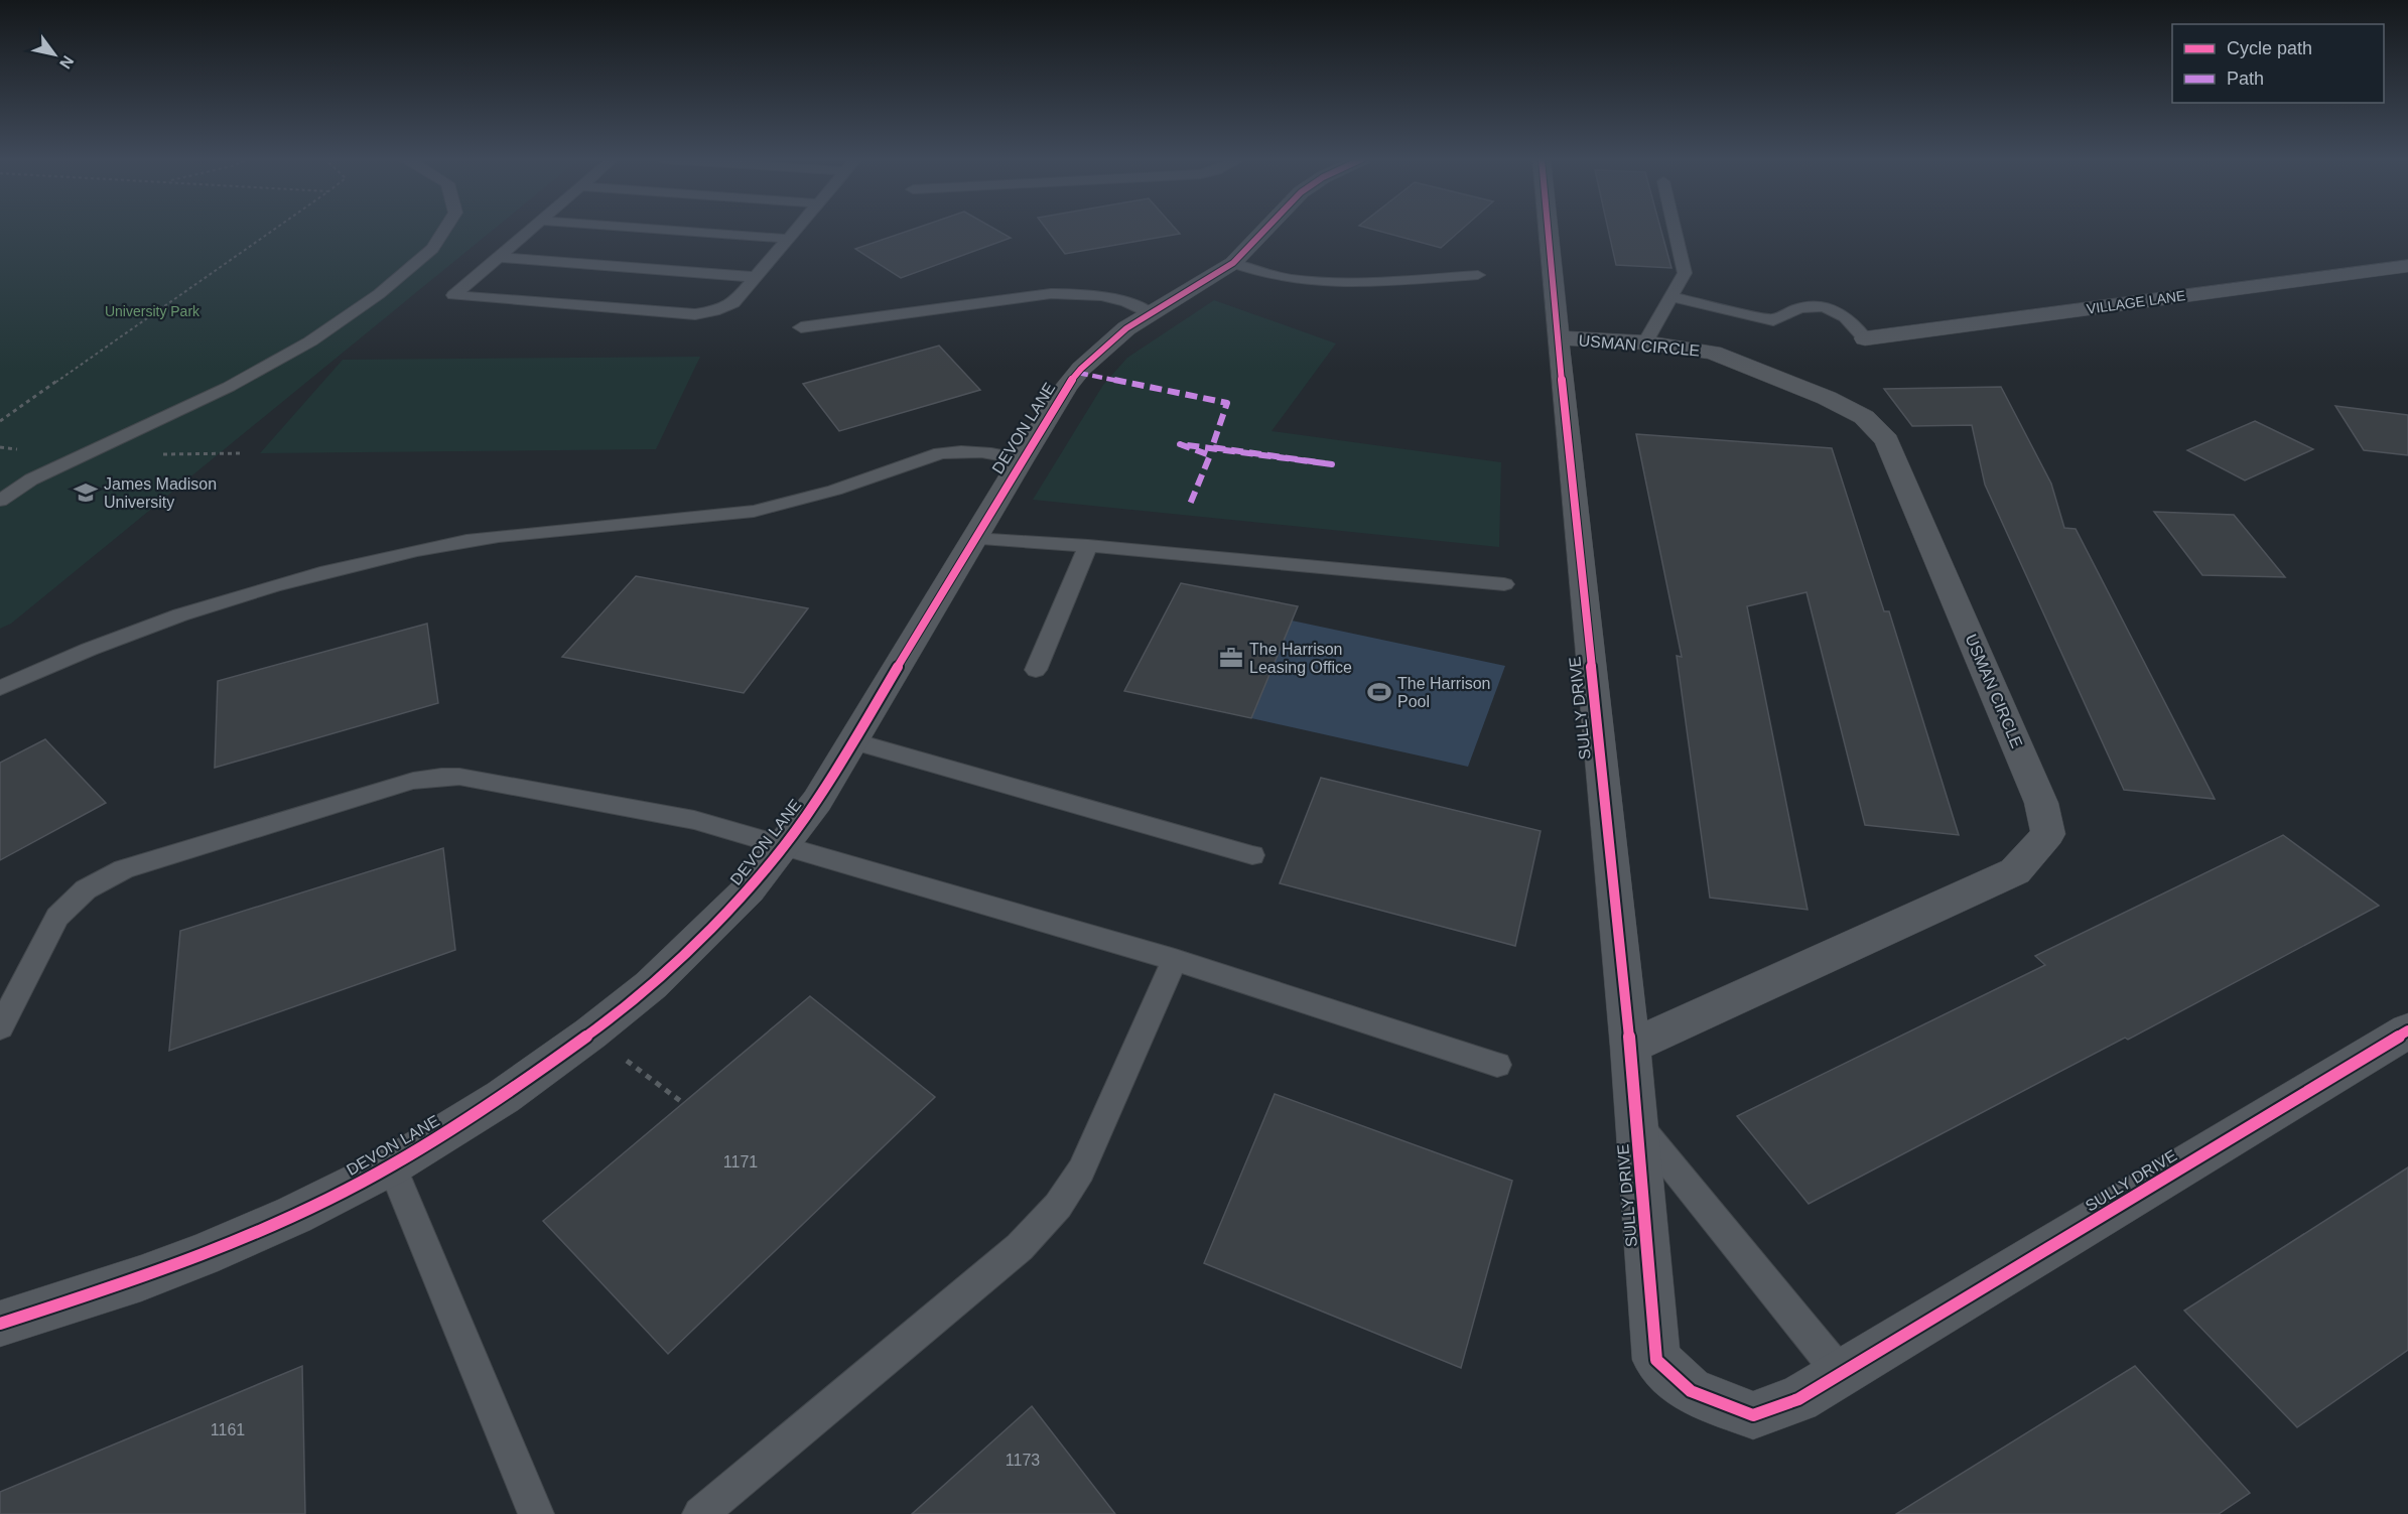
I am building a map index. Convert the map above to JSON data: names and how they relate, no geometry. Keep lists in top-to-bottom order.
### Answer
{
  "streets": {
    "street": [
      "VILLAGE LANE",
      "USMAN CIRCLE",
      "DEVON LANE",
      "SULLY DRIVE"
    ]
  },
  "crossings": [
    ["USMAN CIRCLE", "SULLY DRIVE"]
  ],
  "parks": ["University Park"],
  "places": {
    "school or university": ["James Madison University"],
    "office": ["The Harrison Leasing Office"],
    "sports": ["The Harrison Pool"]
  },
  "house_numbers": ["1171", "1161", "1173"],
  "legend": ["Cycle path", "Path"],
  "north": "bottom right"
}
